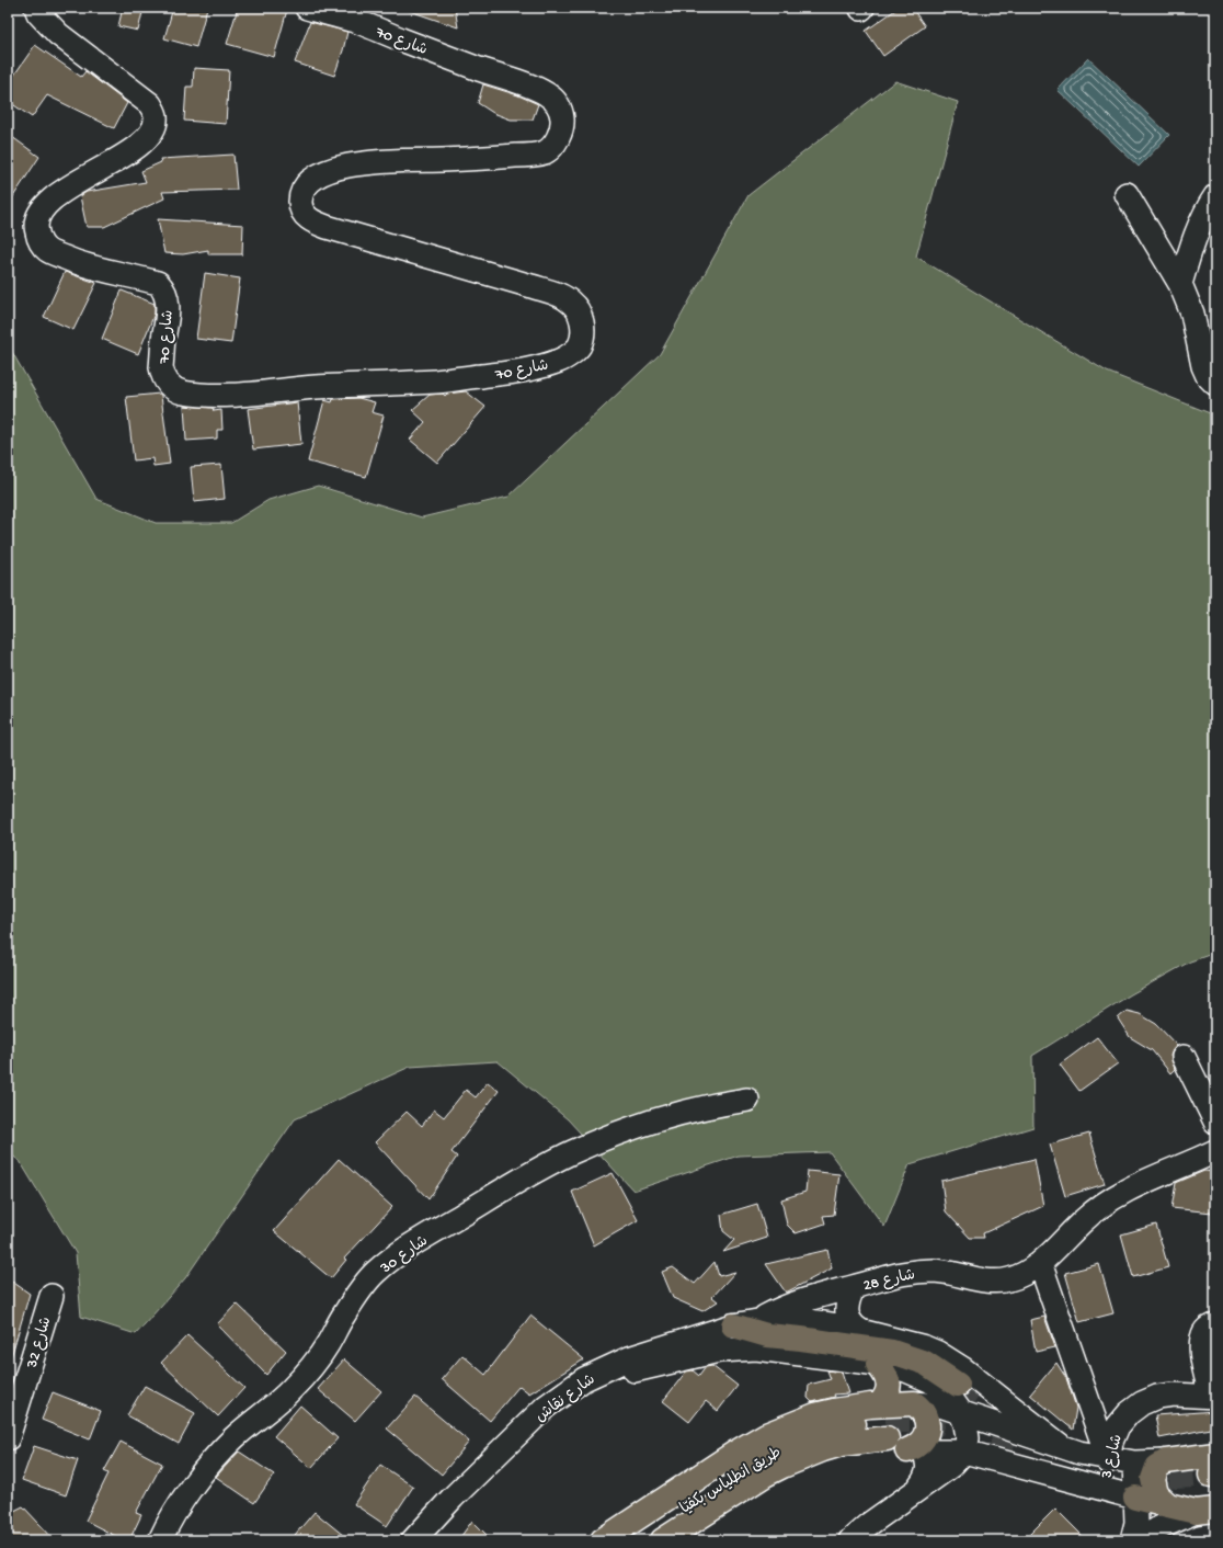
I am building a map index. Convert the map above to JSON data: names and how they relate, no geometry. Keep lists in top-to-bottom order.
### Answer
{
  "streets": {
    "highway": ["طريق انطلياس بكفيّا"],
    "street": [
      "شارع 70",
      "شارع 30",
      "شارع 28",
      "شارع 32",
      "شارع نقاش",
      "شارع 3"
    ]
  },
  "crossings": [
    ["شارع 28", "شارع نقاش"]
  ]
}
